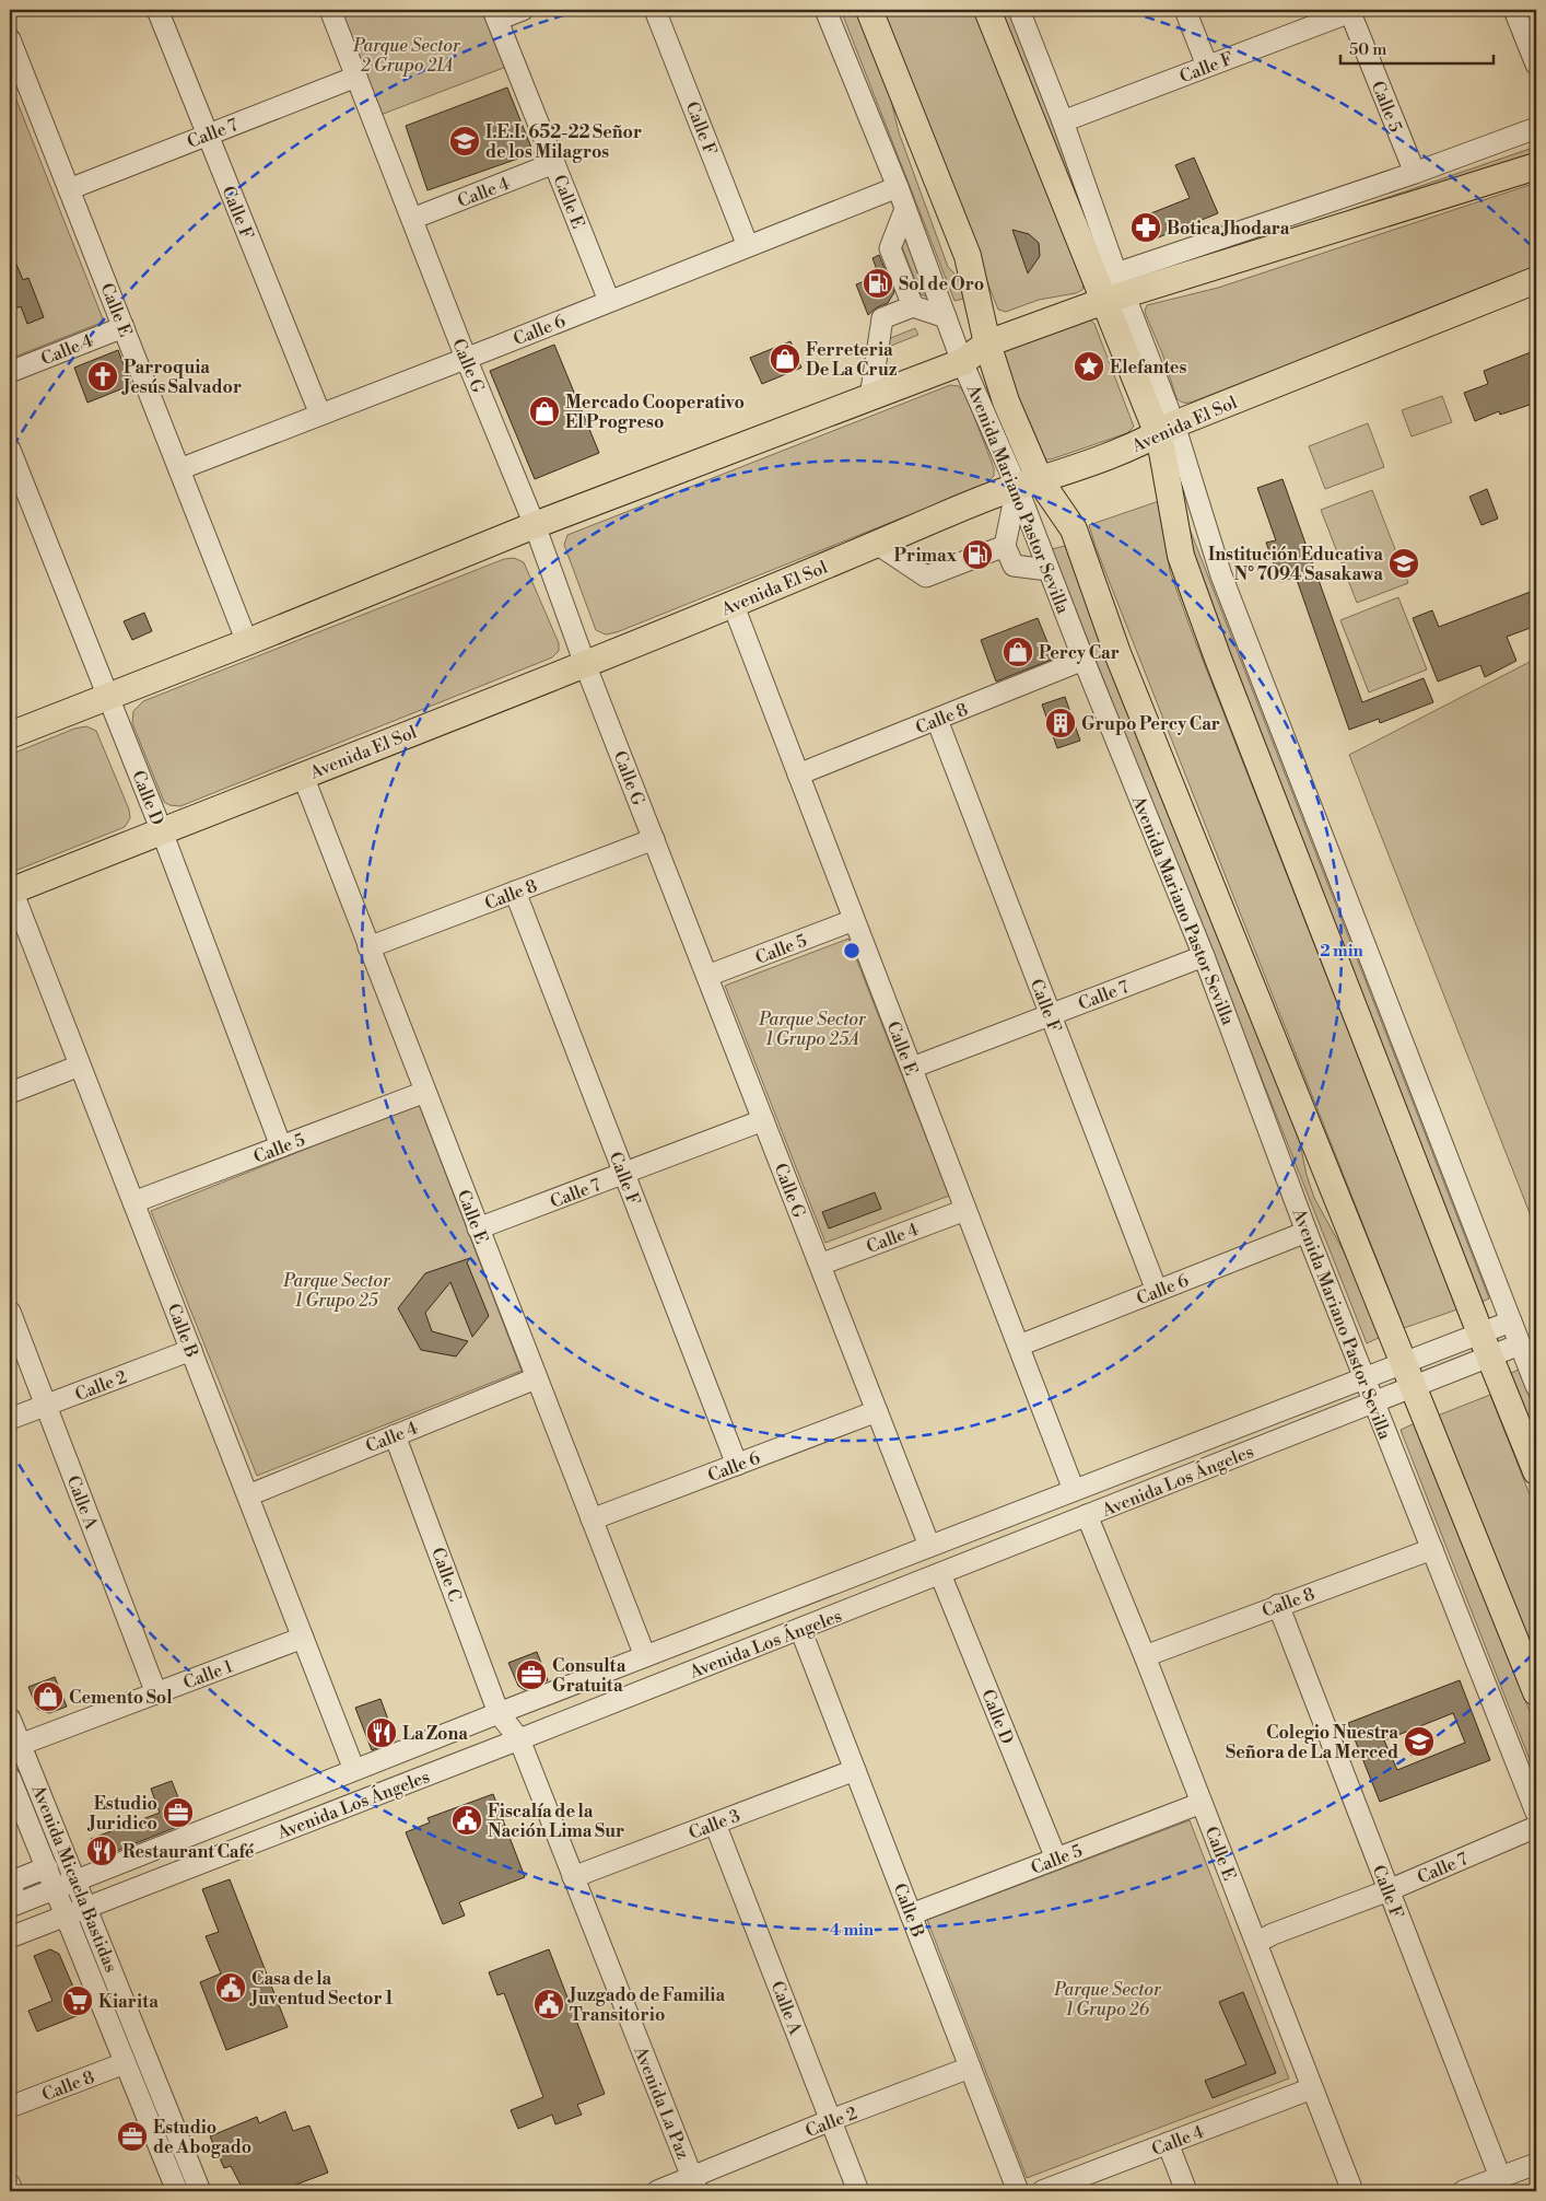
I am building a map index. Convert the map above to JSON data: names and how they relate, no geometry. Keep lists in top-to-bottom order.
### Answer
{
  "streets": {
    "main road": ["Avenida El Sol", "Avenida Mariano Pastor Sevilla"],
    "street": [
      "Calle F",
      "Calle 5",
      "Calle 7",
      "Calle 4",
      "Calle E",
      "Calle 6",
      "Calle G",
      "Calle 8",
      "Calle D",
      "Calle B",
      "Calle 2",
      "Avenida Los Ángeles",
      "Calle A",
      "Calle C",
      "Calle 1",
      "Calle 3",
      "Avenida Micaela Bastidas",
      "Avenida La Paz"
    ]
  },
  "crossings": [
    ["Calle F", "Calle 5"],
    ["Calle F", "Calle 7"],
    ["Calle F", "Calle 6"],
    ["Calle F", "Calle 8"],
    ["Calle 5", "Calle E"],
    ["Calle 5", "Calle G"],
    ["Calle 5", "Calle D"],
    ["Calle 5", "Calle B"],
    ["Calle 7", "Calle E"],
    ["Calle 7", "Calle G"],
    ["Calle 7", "Avenida Mariano Pastor Sevilla"],
    ["Calle 4", "Calle E"],
    ["Calle 4", "Calle G"],
    ["Calle 4", "Calle B"],
    ["Calle 4", "Calle C"],
    ["Calle E", "Calle 6"],
    ["Calle E", "Avenida El Sol"],
    ["Calle E", "Calle 8"],
    ["Calle E", "Avenida Los Ángeles"],
    ["Calle 6", "Calle G"],
    ["Calle 6", "Avenida Mariano Pastor Sevilla"],
    ["Calle G", "Avenida El Sol"],
    ["Calle G", "Calle 8"],
    ["Calle G", "Avenida Los Ángeles"],
    ["Avenida El Sol", "Avenida Mariano Pastor Sevilla"],
    ["Avenida El Sol", "Calle D"],
    ["Avenida El Sol", "Calle B"],
    ["Avenida Mariano Pastor Sevilla", "Calle 8"],
    ["Avenida Mariano Pastor Sevilla", "Avenida Los Ángeles"],
    ["Calle 8", "Avenida Micaela Bastidas"],
    ["Calle D", "Avenida Los Ángeles"],
    ["Calle B", "Calle 2"],
    ["Calle B", "Avenida Los Ángeles"],
    ["Calle B", "Calle 1"],
    ["Calle B", "Calle 3"],
    ["Calle 2", "Calle A"],
    ["Calle 2", "Avenida La Paz"],
    ["Avenida Los Ángeles", "Calle C"],
    ["Avenida Los Ángeles", "Avenida Micaela Bastidas"],
    ["Avenida Los Ángeles", "Avenida La Paz"],
    ["Calle A", "Calle 1"],
    ["Calle A", "Calle 3"],
    ["Calle C", "Avenida La Paz"],
    ["Calle 1", "Avenida Micaela Bastidas"],
    ["Calle 3", "Avenida La Paz"]
  ],
  "parks": [
    "Parque Sector 2 Grupo 21A",
    "Parque Sector 1 Grupo 25A",
    "Parque Sector 1 Grupo 25",
    "Parque Sector 1 Grupo 26"
  ],
  "places": {
    "school or university": ["I.E.I. 652-22 Señor de los Milagros", "Institución Educativa N° 7094 Sasakawa", "Colegio Nuestra Señora de La Merced"],
    "pharmacy": ["Botica Jhodara"],
    "fuel station": ["Sol de Oro", "Primax"],
    "shop": [
      "Ferreteria De La Cruz",
      "Mercado Cooperativo El Progreso",
      "Percy Car",
      "Cemento Sol"
    ],
    "place": ["Elefantes"],
    "church": ["Parroquia Jesús Salvador"],
    "building": ["Grupo Percy Car"],
    "office": ["Consulta Gratuita", "Estudio Juridico", "Estudio de Abogado"],
    "restaurant": ["La Zona", "Restaurant Café"],
    "public building": ["Fiscalía de la Nación Lima Sur", "Casa de la Juventud Sector 1", "Juzgado de Familia Transitorio"],
    "supermarket": ["Kiarita"]
  },
  "scale_bar": "50 m",
  "rings": ["2 min", "4 min"]
}
